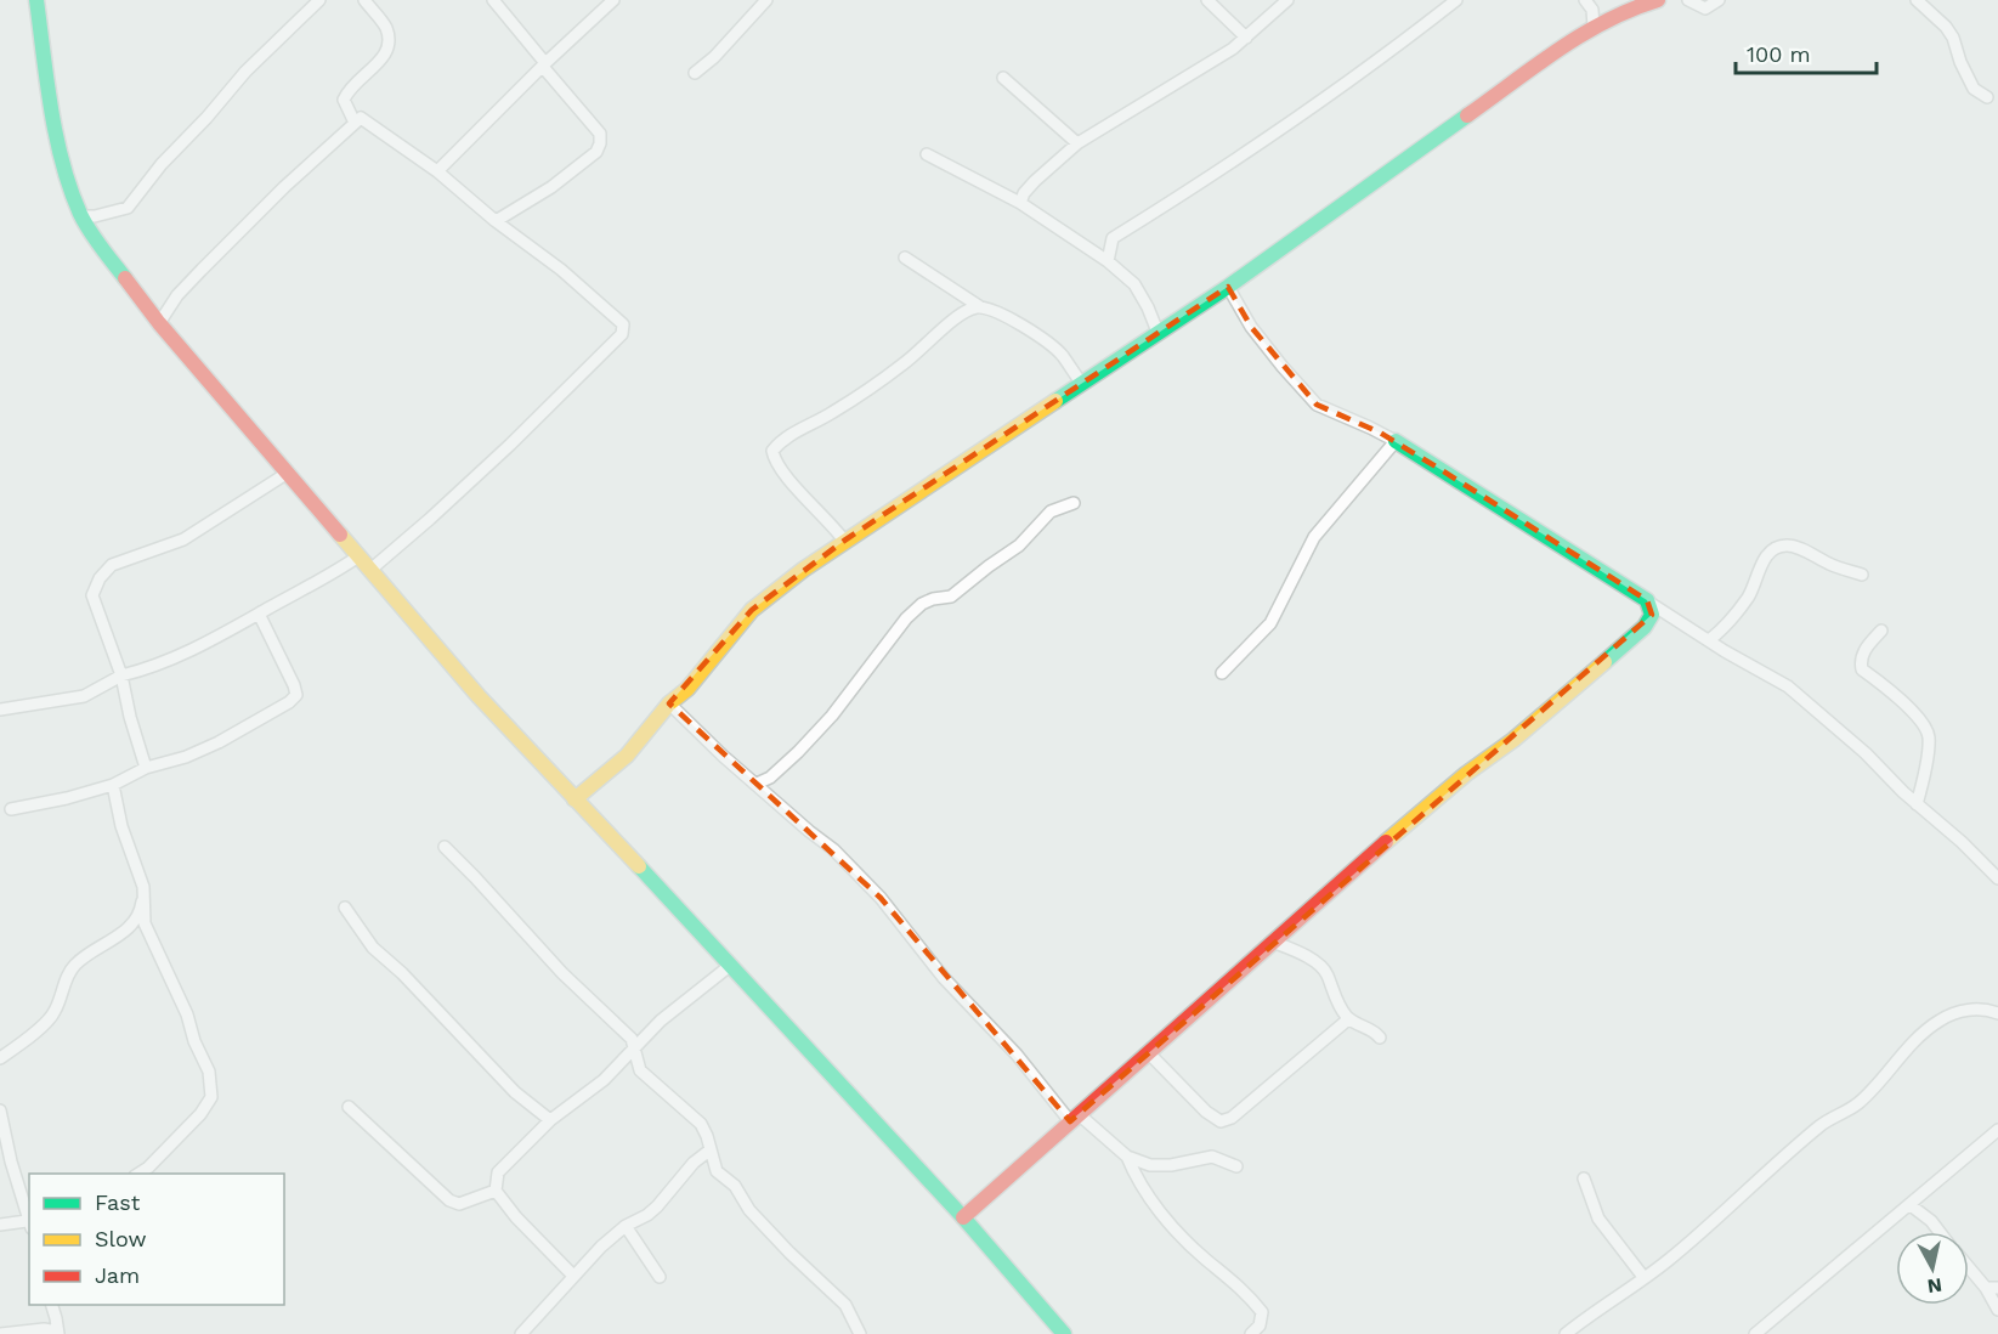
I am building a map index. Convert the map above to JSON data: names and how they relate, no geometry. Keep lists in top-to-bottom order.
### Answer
{
  "legend": ["Fast", "Slow", "Jam"],
  "scale_bar": "100 m",
  "north": "bottom"
}
